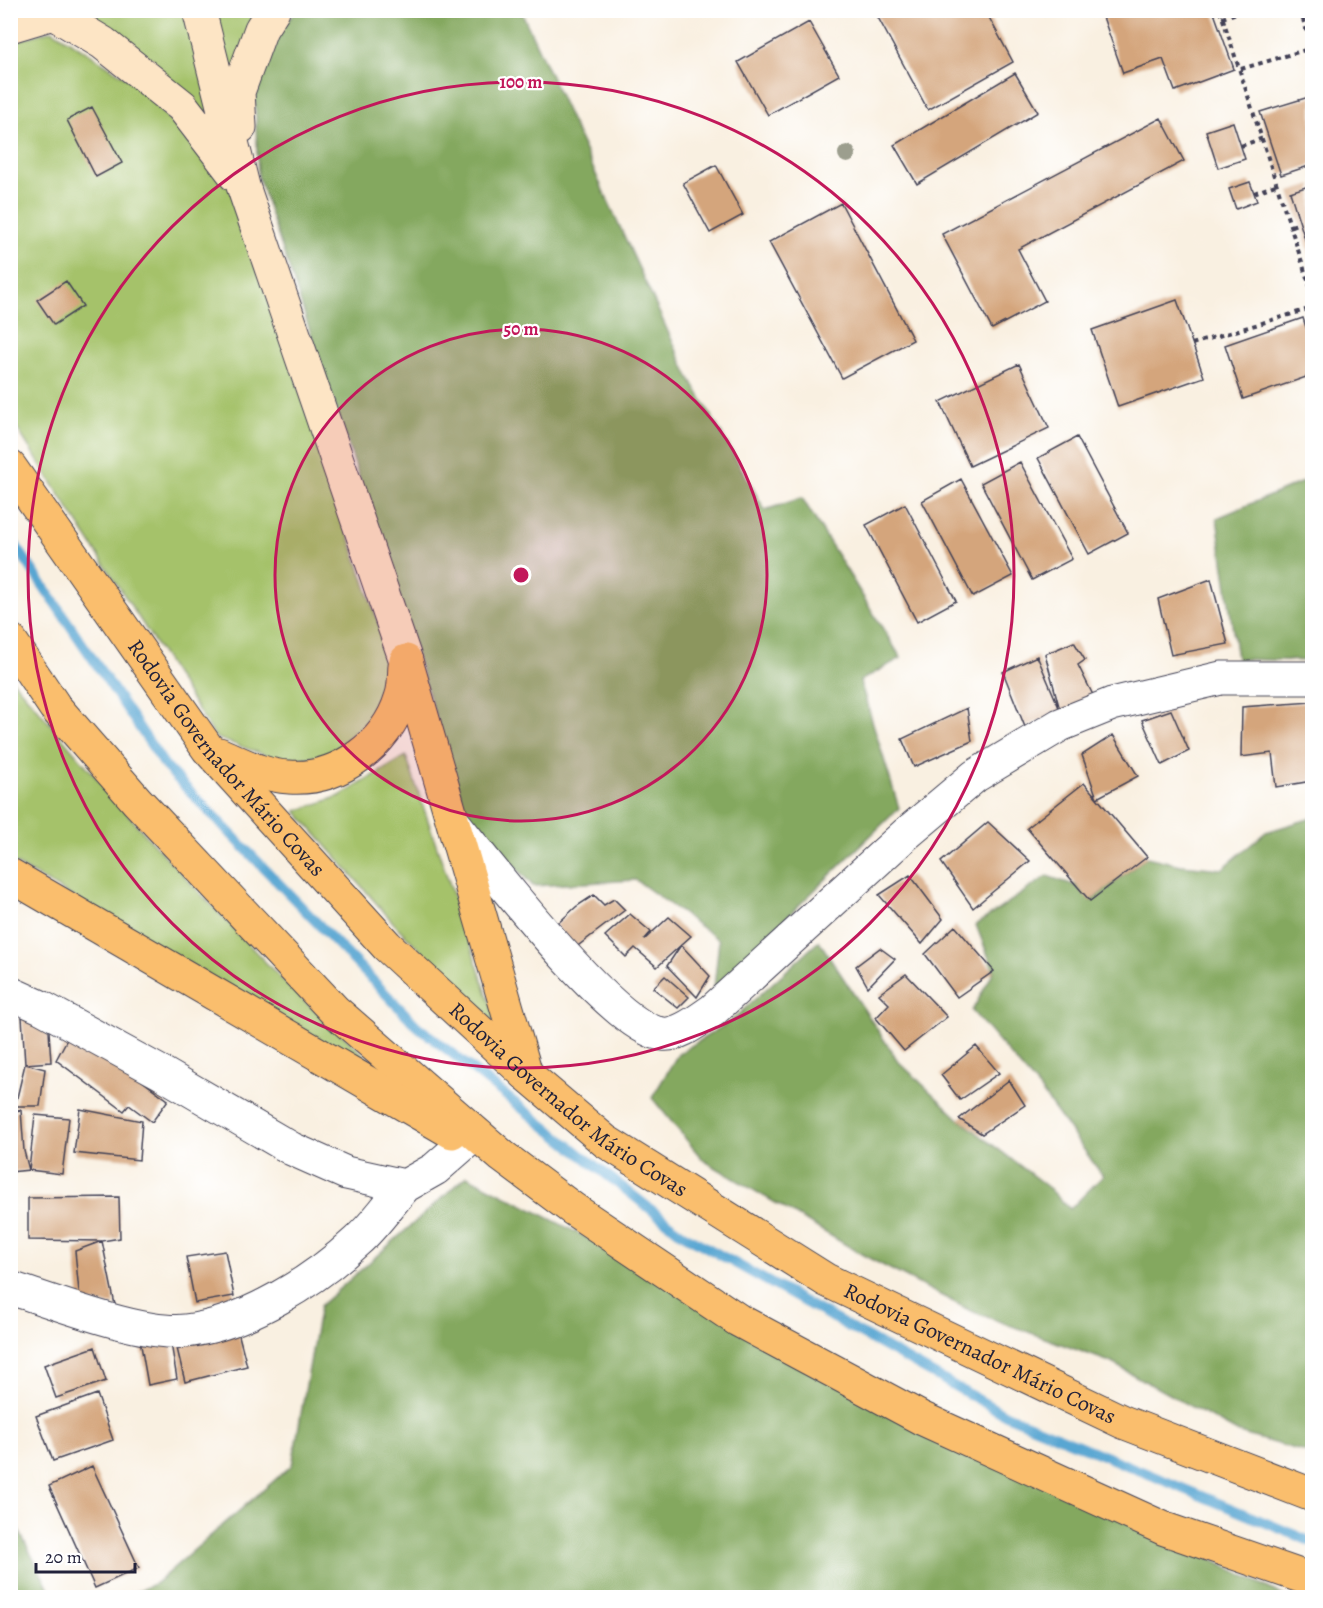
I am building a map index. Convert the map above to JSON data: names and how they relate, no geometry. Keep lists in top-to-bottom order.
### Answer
{
  "streets": {
    "highway": ["Rodovia Governador Mário Covas"]
  },
  "scale_bar": "20 m",
  "rings": ["100 m", "50 m"]
}
